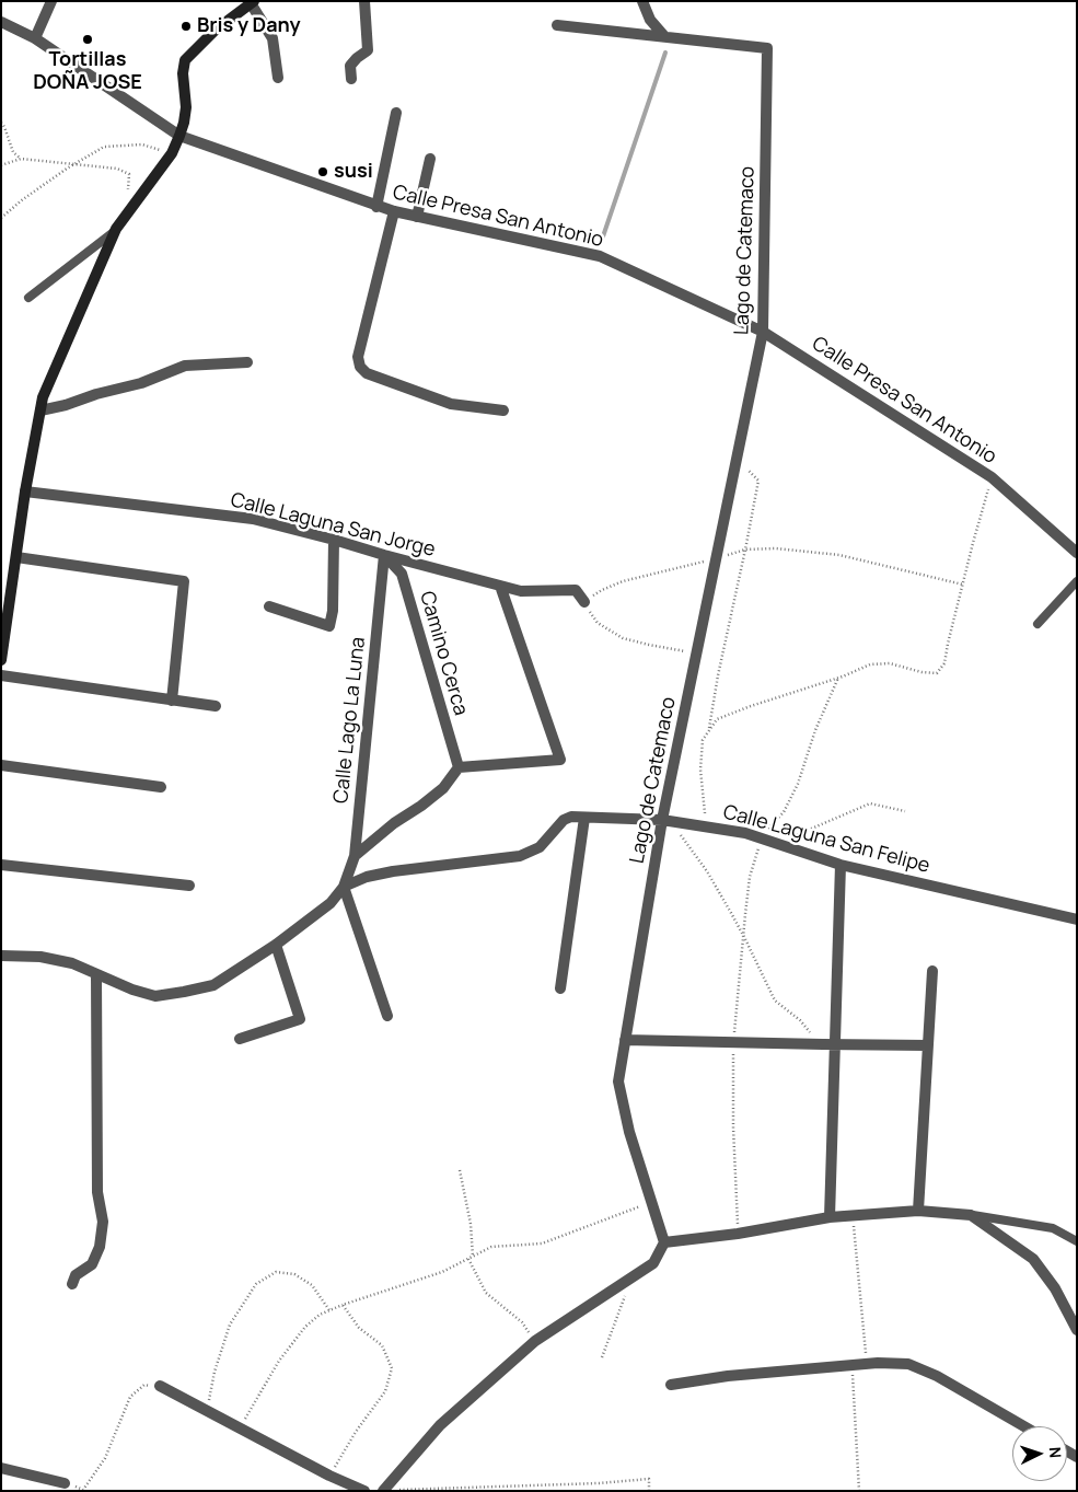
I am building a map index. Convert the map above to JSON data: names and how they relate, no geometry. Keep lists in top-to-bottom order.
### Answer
{
  "streets": {
    "street": [
      "Calle Presa San Antonio",
      "Lago de Catemaco",
      "Calle Laguna San Jorge",
      "Camino Cerca",
      "Calle Lago La Luna",
      "Calle Laguna San Felipe"
    ]
  },
  "crossings": [
    ["Calle Presa San Antonio", "Lago de Catemaco"],
    ["Lago de Catemaco", "Calle Laguna San Felipe"],
    ["Calle Laguna San Jorge", "Camino Cerca"],
    ["Calle Laguna San Jorge", "Calle Lago La Luna"],
    ["Camino Cerca", "Calle Lago La Luna"],
    ["Calle Lago La Luna", "Calle Laguna San Felipe"]
  ],
  "places": ["Bris y Dany", "Tortillas DOÑA JOSE", "susi"],
  "north": "right"
}
